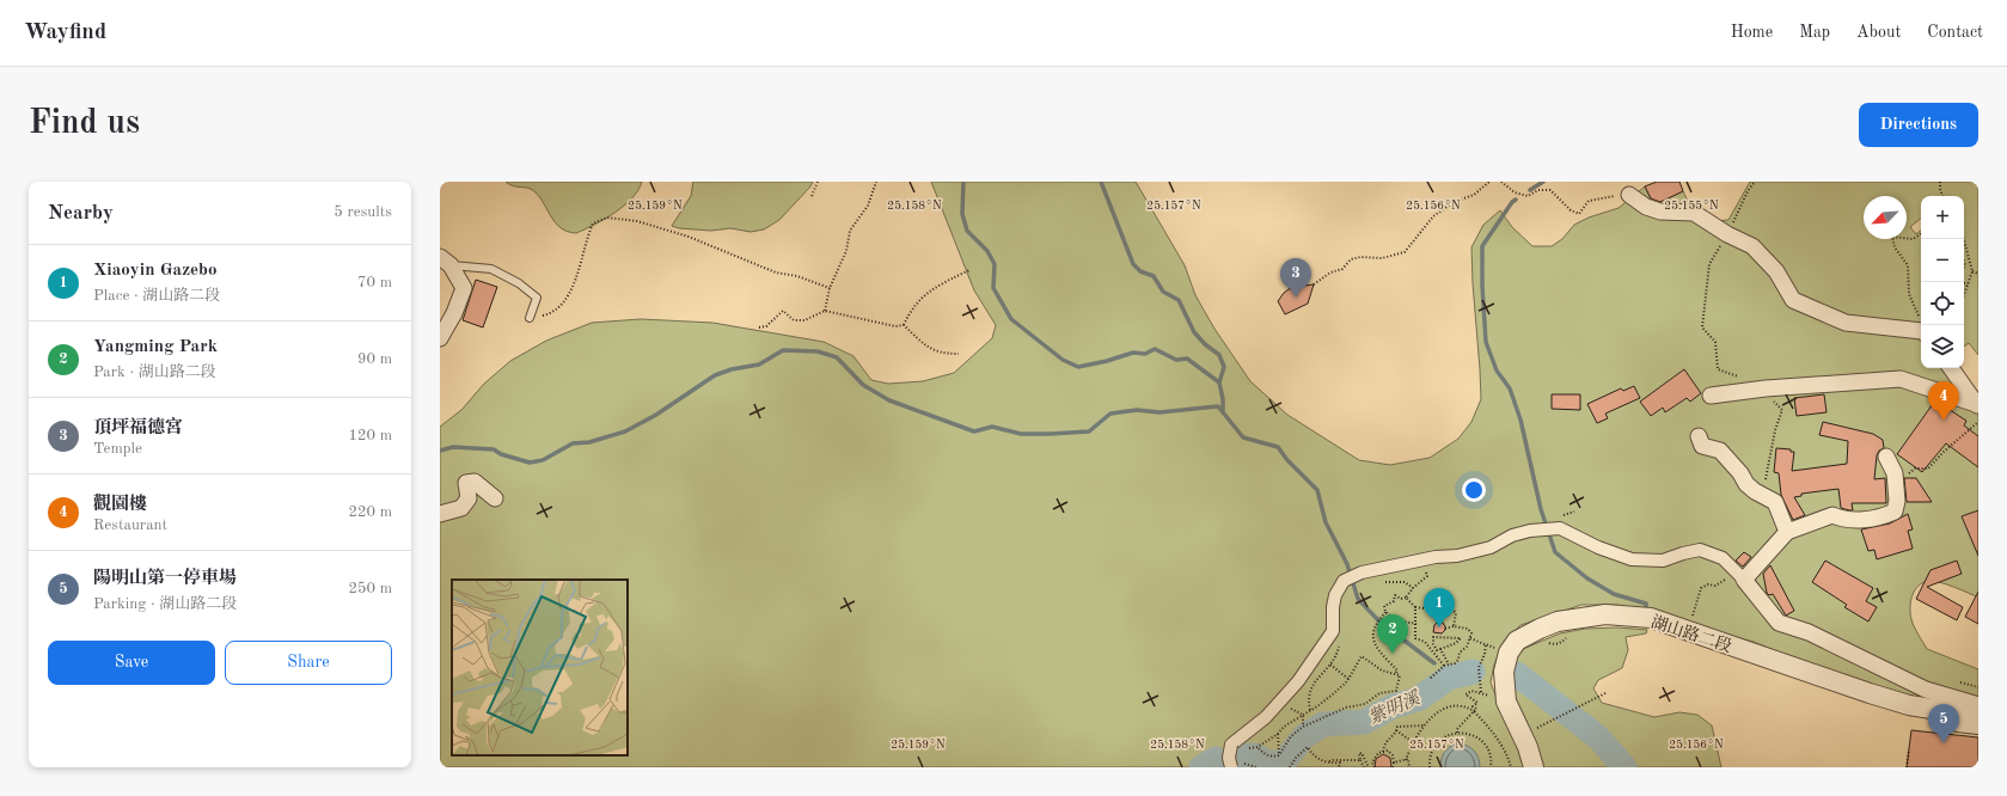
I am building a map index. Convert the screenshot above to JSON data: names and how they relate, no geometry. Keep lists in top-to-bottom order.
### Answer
{
  "streets": {
    "street": ["湖山路二段"]
  },
  "water": ["紫明溪"],
  "north": "bottom left",
  "page": {
    "header": "Wayfind",
    "nav": [
      "Home",
      "Map",
      "About",
      "Contact"
    ],
    "buttons": [
      "Directions",
      ["Save", "Share"]
    ],
    "title": "Find us",
    "heading": ["Nearby", "5 results"],
    "map_buttons": ["+", "−"],
    "list": [
      {
        "mark": "1",
        "name": "Xiaoyin Gazebo",
        "note": "Place · 湖山路二段",
        "value": "70 m"
      },
      {
        "mark": "2",
        "name": "Yangming Park",
        "note": "Park · 湖山路二段",
        "value": "90 m"
      },
      {
        "mark": "3",
        "name": "頂坪福德宮",
        "note": "Temple",
        "value": "120 m"
      },
      {
        "mark": "4",
        "name": "觀園樓",
        "note": "Restaurant",
        "value": "220 m"
      },
      {
        "mark": "5",
        "name": "陽明山第一停車場",
        "note": "Parking · 湖山路二段",
        "value": "250 m"
      }
    ],
    "pins": [
      "3",
      "4",
      "1",
      "2",
      "5"
    ]
  },
  "coordinates": [
    "25.159°N",
    "25.158°N",
    "25.155°N",
    "25.157°N",
    "25.156°N"
  ]
}
